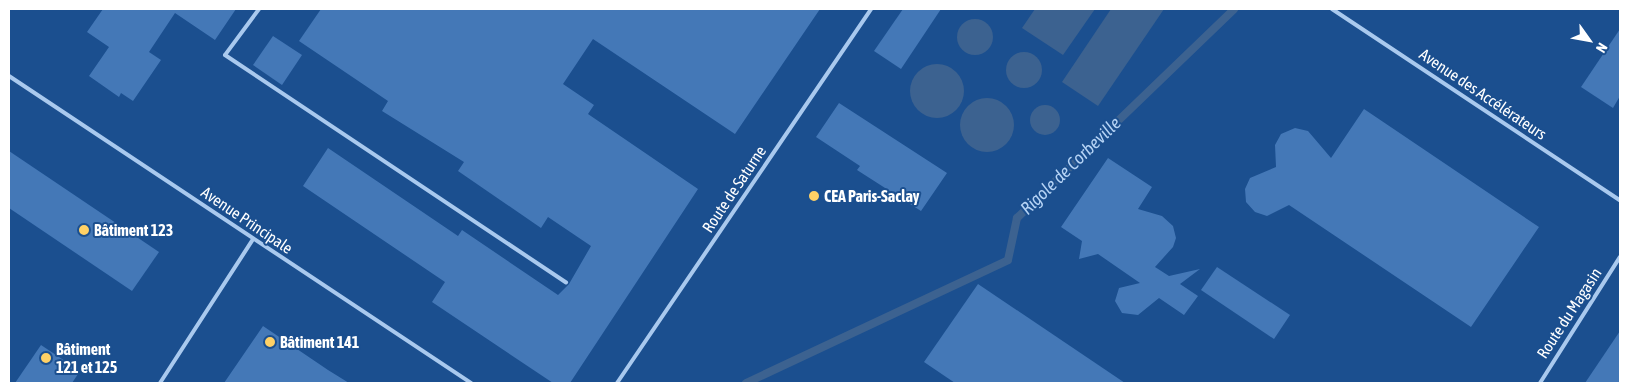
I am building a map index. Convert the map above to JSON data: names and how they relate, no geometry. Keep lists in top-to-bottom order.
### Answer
{
  "streets": {
    "lane": [
      "Avenue des Accélérateurs",
      "Route de Saturne",
      "Avenue Principale",
      "Route du Magasin"
    ]
  },
  "water": ["Rigole de Corbeville"],
  "places": [
    "CEA Paris-Saclay",
    "Bâtiment 123",
    "Bâtiment 141",
    "Bâtiment 121 et 125"
  ],
  "north": "bottom right"
}
